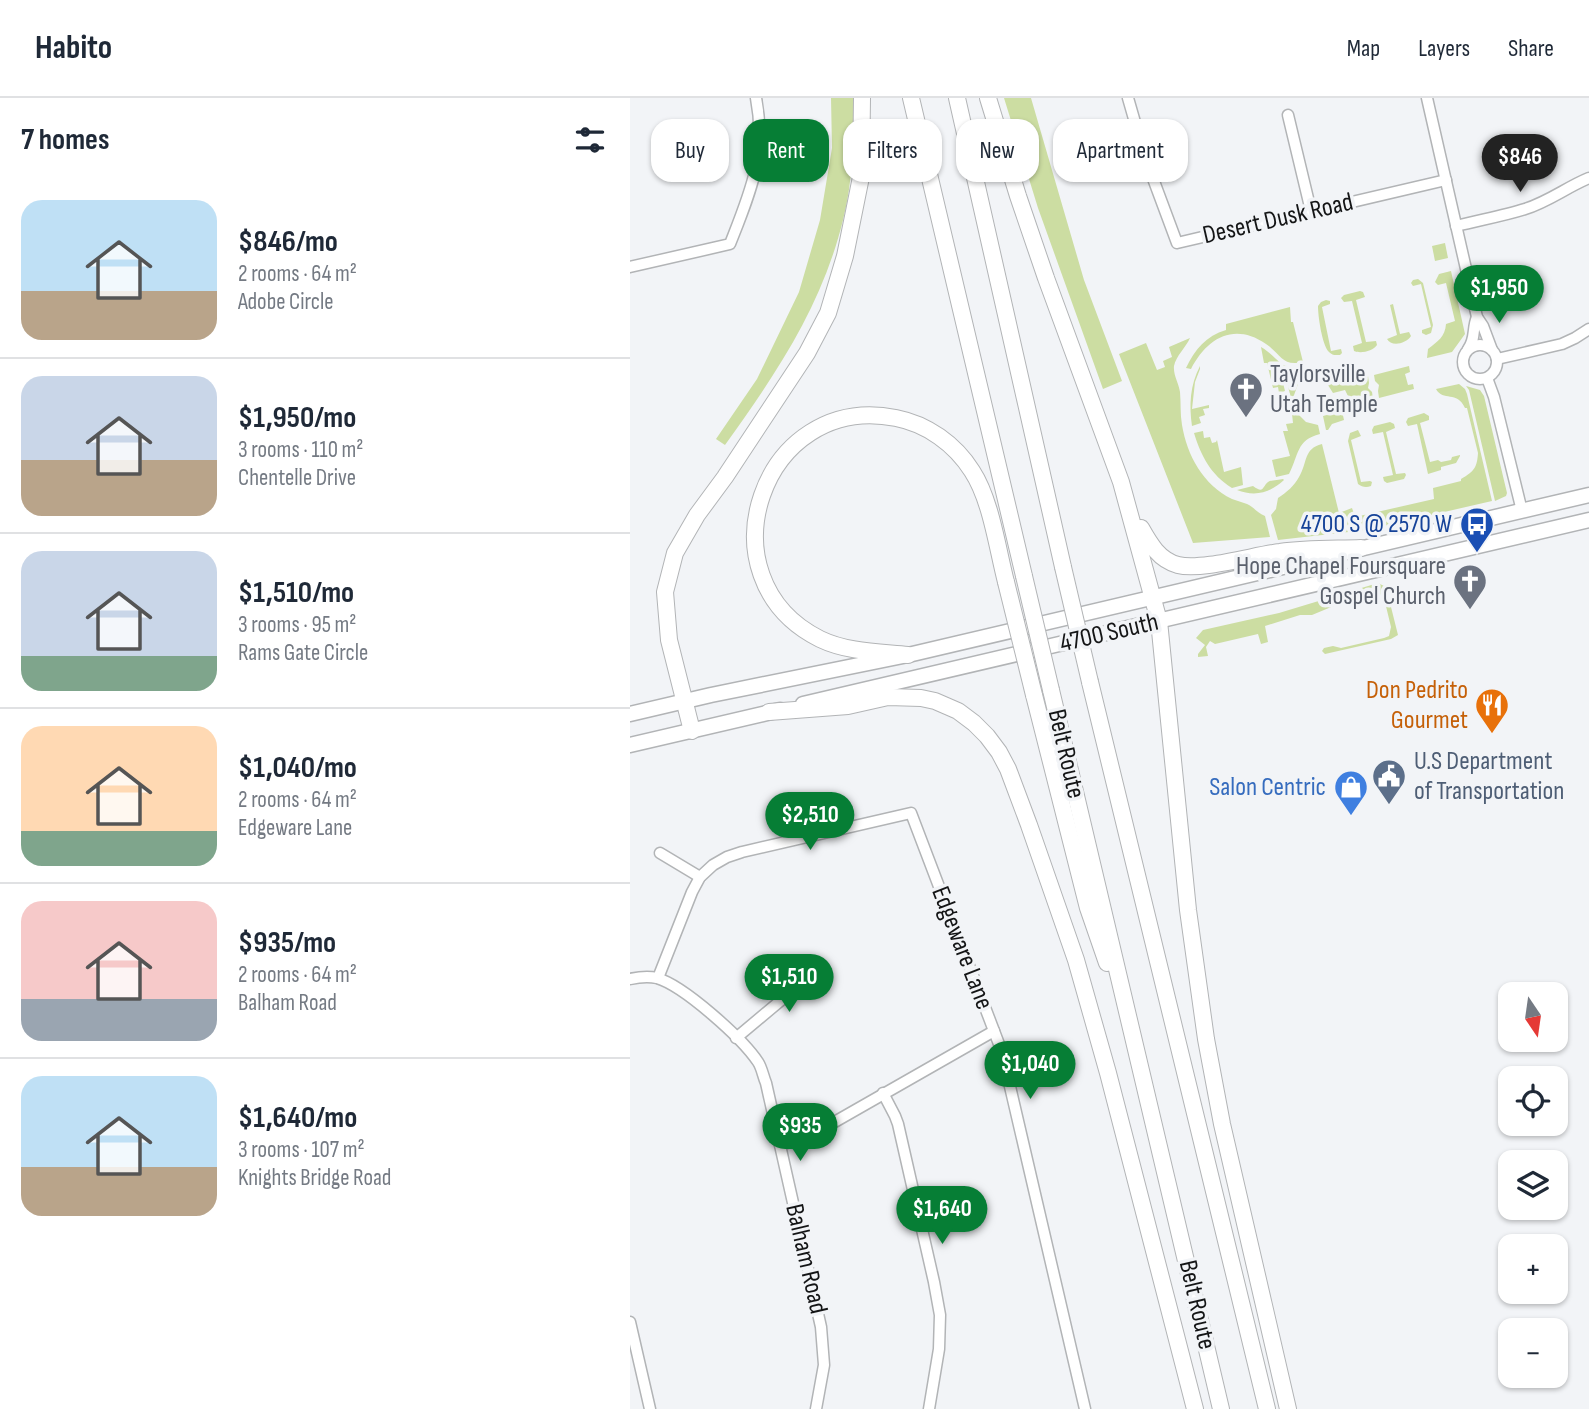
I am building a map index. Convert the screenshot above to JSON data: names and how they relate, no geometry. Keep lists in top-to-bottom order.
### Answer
{
  "streets": {
    "highway": ["Belt Route"],
    "main road": ["4700 South"],
    "street": ["Desert Dusk Road", "Edgeware Lane", "Balham Road"]
  },
  "crossings": [
    ["Edgeware Lane", "Balham Road"]
  ],
  "places": {
    "church": ["Taylorsville Utah Temple", "Hope Chapel Foursquare Gospel Church"],
    "bus stop": ["4700 S @ 2570 W"],
    "restaurant": ["Don Pedrito Gourmet"],
    "public building": ["U.S Department of Transportation"],
    "shop": ["Salon Centric"]
  },
  "north": "bottom",
  "page": {
    "header": "Habito",
    "nav": ["Map", "Layers", "Share"],
    "heading": "7 homes",
    "chip": [
      "Buy",
      "Rent",
      "Filters",
      "New",
      "Apartment"
    ],
    "price": [
      "$846",
      "$1,950",
      "$2,510",
      "$1,510",
      "$1,040",
      "$935",
      "$1,640"
    ],
    "list": [
      {
        "name": "$846/mo",
        "note": "2 rooms · 64 m² · Adobe Circle"
      },
      {
        "name": "$1,950/mo",
        "note": "3 rooms · 110 m² · Chentelle Drive"
      },
      {
        "name": "$1,510/mo",
        "note": "3 rooms · 95 m² · Rams Gate Circle"
      },
      {
        "name": "$1,040/mo",
        "note": "2 rooms · 64 m² · Edgeware Lane"
      },
      {
        "name": "$935/mo",
        "note": "2 rooms · 64 m² · Balham Road"
      },
      {
        "name": "$1,640/mo",
        "note": "3 rooms · 107 m² · Knights Bridge Road"
      }
    ],
    "map_buttons": ["+", "−"]
  }
}
